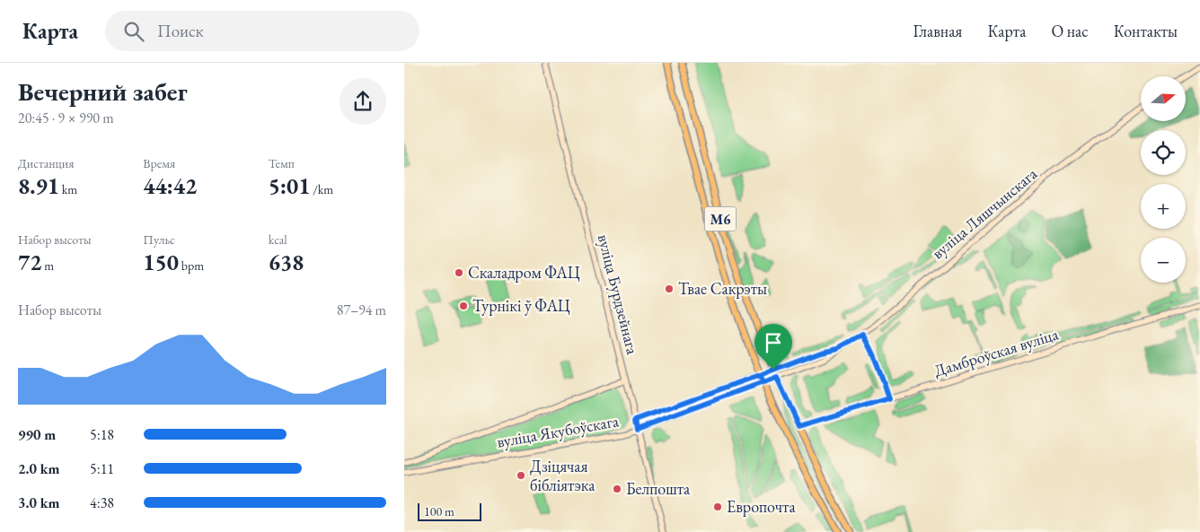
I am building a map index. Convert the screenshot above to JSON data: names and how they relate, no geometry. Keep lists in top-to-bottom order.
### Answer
{
  "streets": {
    "main road": [
      "вуліца Ляшчынскага",
      "М6",
      "вуліца Бурдзейнага",
      "Дамброўская вуліца",
      "вуліца Якубоўскага"
    ]
  },
  "crossings": [
    ["вуліца Ляшчынскага", "М6"],
    ["вуліца Ляшчынскага", "вуліца Якубоўскага"],
    ["М6", "Дамброўская вуліца"],
    ["М6", "вуліца Якубоўскага"],
    ["вуліца Бурдзейнага", "вуліца Якубоўскага"]
  ],
  "places": [
    "Скаладром ФАЦ",
    "Твае Сакрэты",
    "Турнікі ў ФАЦ",
    "Дзіцячая бібліятэка",
    "Белпошта",
    "Европочта"
  ],
  "scale_bar": "100 m",
  "north": "right",
  "page": {
    "header": "Карта",
    "search": "Поиск",
    "nav": [
      "Главная",
      "Карта",
      "О нас",
      "Контакты"
    ],
    "heading": ["Вечерний забег", "20:45 · 9 × 990 m"],
    "map_buttons": ["+", "−"],
    "stats": [
      ["Дистанция", "8.91 km"],
      ["Время", "44:42"],
      ["Темп", "5:01 /km"],
      ["Набор высоты", "72 m"],
      ["Пульс", "150 bpm"],
      ["kcal", "638"]
    ],
    "chart": ["Набор высоты", "87–94 m"],
    "list": [
      {
        "name": "990 m",
        "note": "5:18"
      },
      {
        "name": "2.0 km",
        "note": "5:11"
      },
      {
        "name": "3.0 km",
        "note": "4:38"
      }
    ],
    "scale": "100 m"
  }
}
